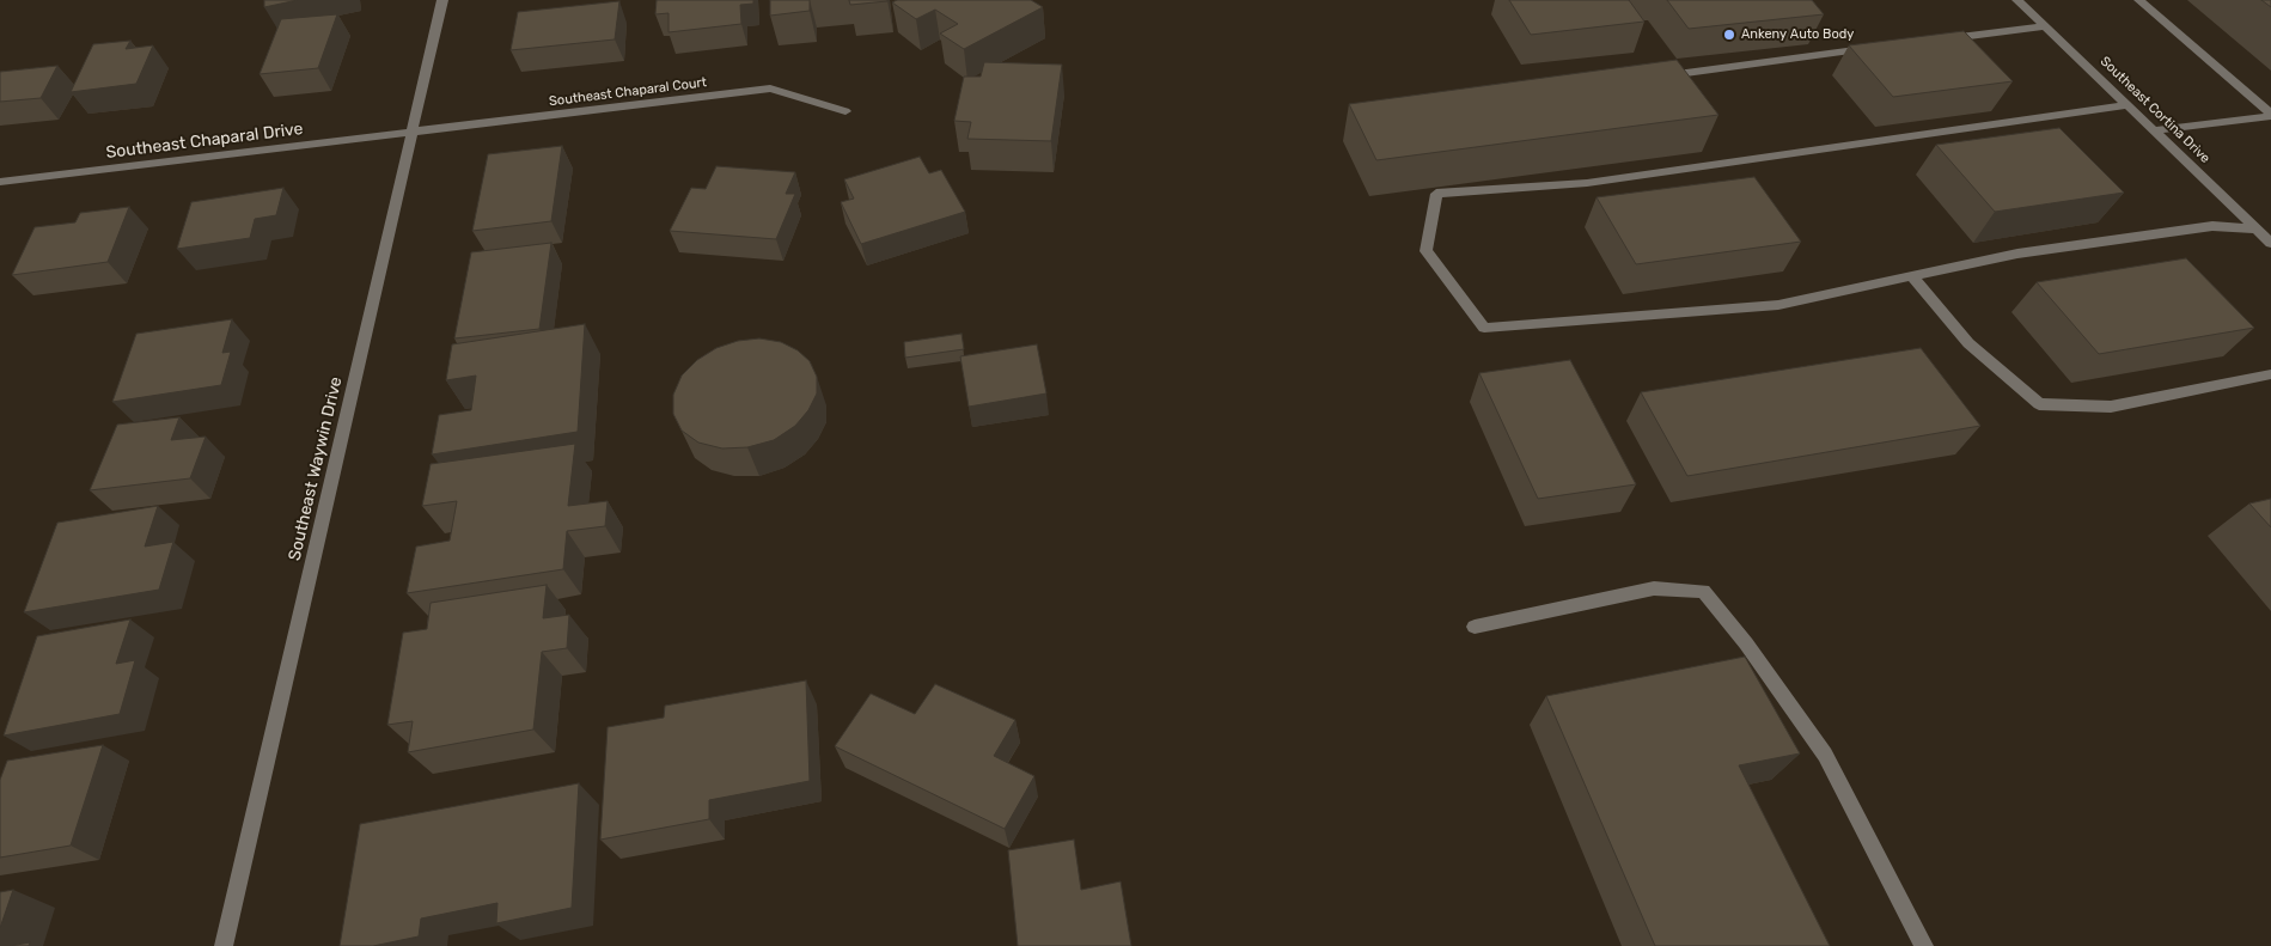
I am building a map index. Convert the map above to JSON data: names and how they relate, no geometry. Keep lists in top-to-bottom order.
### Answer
{
  "streets": {
    "street": [
      "Southeast Chaparal Court",
      "Southeast Cortina Drive",
      "Southeast Chaparal Drive",
      "Southeast Waywin Drive"
    ]
  },
  "crossings": [
    ["Southeast Chaparal Court", "Southeast Chaparal Drive"],
    ["Southeast Chaparal Court", "Southeast Waywin Drive"],
    ["Southeast Chaparal Drive", "Southeast Waywin Drive"]
  ],
  "places": ["Ankeny Auto Body"]
}
